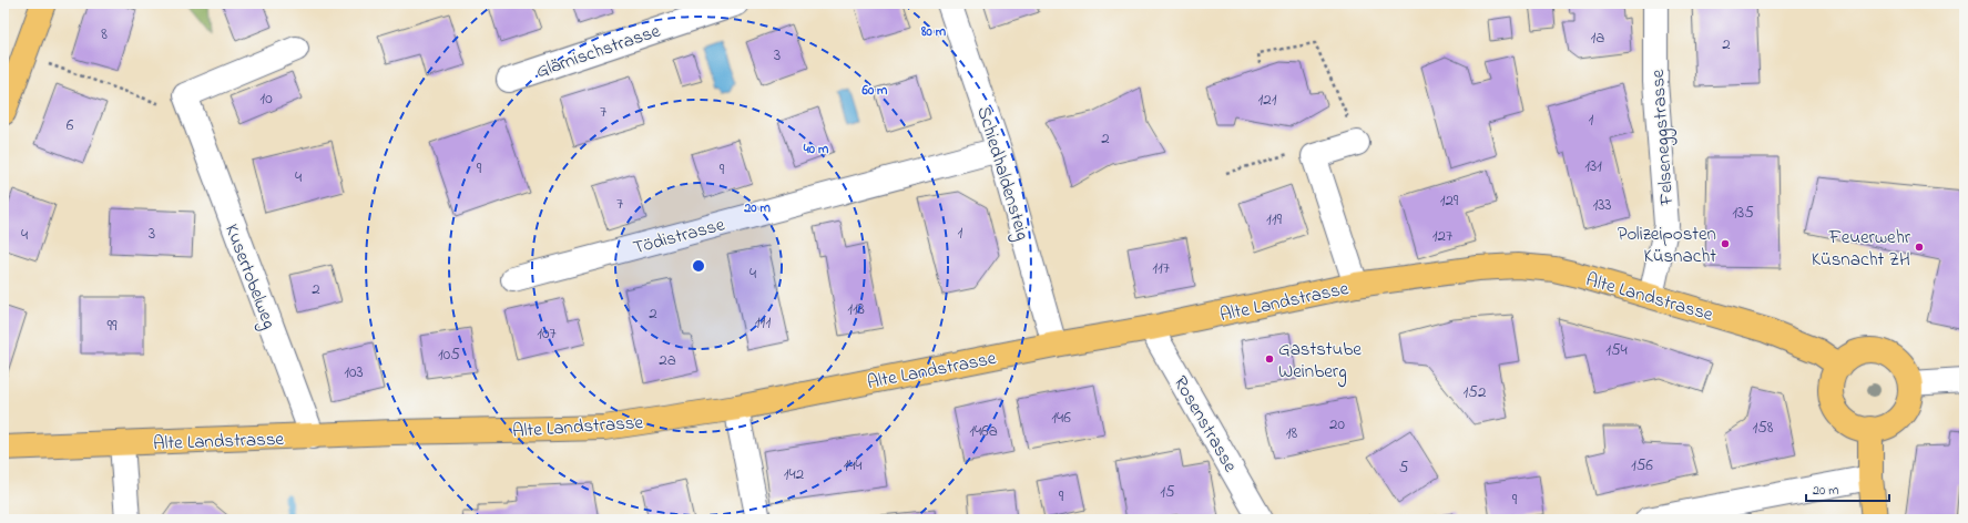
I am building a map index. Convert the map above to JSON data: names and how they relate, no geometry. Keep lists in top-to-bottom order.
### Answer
{
  "streets": {
    "main road": ["Alte Landstrasse"],
    "street": [
      "Glärnischstrasse",
      "Felseneggstrasse",
      "Schiedhaldensteig",
      "Tödistrasse",
      "Kusertobelweg",
      "Rosenstrasse"
    ]
  },
  "crossings": [
    ["Felseneggstrasse", "Alte Landstrasse"],
    ["Schiedhaldensteig", "Tödistrasse"],
    ["Schiedhaldensteig", "Alte Landstrasse"],
    ["Kusertobelweg", "Alte Landstrasse"],
    ["Alte Landstrasse", "Rosenstrasse"]
  ],
  "places": ["Polizeiposten Küsnacht", "Feuerwehr Küsnacht ZH", "Gaststube Weinberg"],
  "house_numbers": [
    "8",
    "1a",
    "2",
    "3",
    "10",
    "121",
    "7",
    "1",
    "6",
    "2",
    "131",
    "9",
    "9",
    "4",
    "129",
    "7",
    "133",
    "135",
    "119",
    "1",
    "3",
    "4",
    "127",
    "117",
    "4",
    "2",
    "113",
    "2",
    "111",
    "99",
    "107",
    "154",
    "105",
    "2a",
    "103",
    "152",
    "146",
    "20",
    "158",
    "146a",
    "18",
    "144",
    "156",
    "5",
    "142",
    "15",
    "9",
    "9"
  ],
  "scale_bar": "20 m",
  "rings": [
    "80 m",
    "60 m",
    "40 m",
    "20 m"
  ]
}
